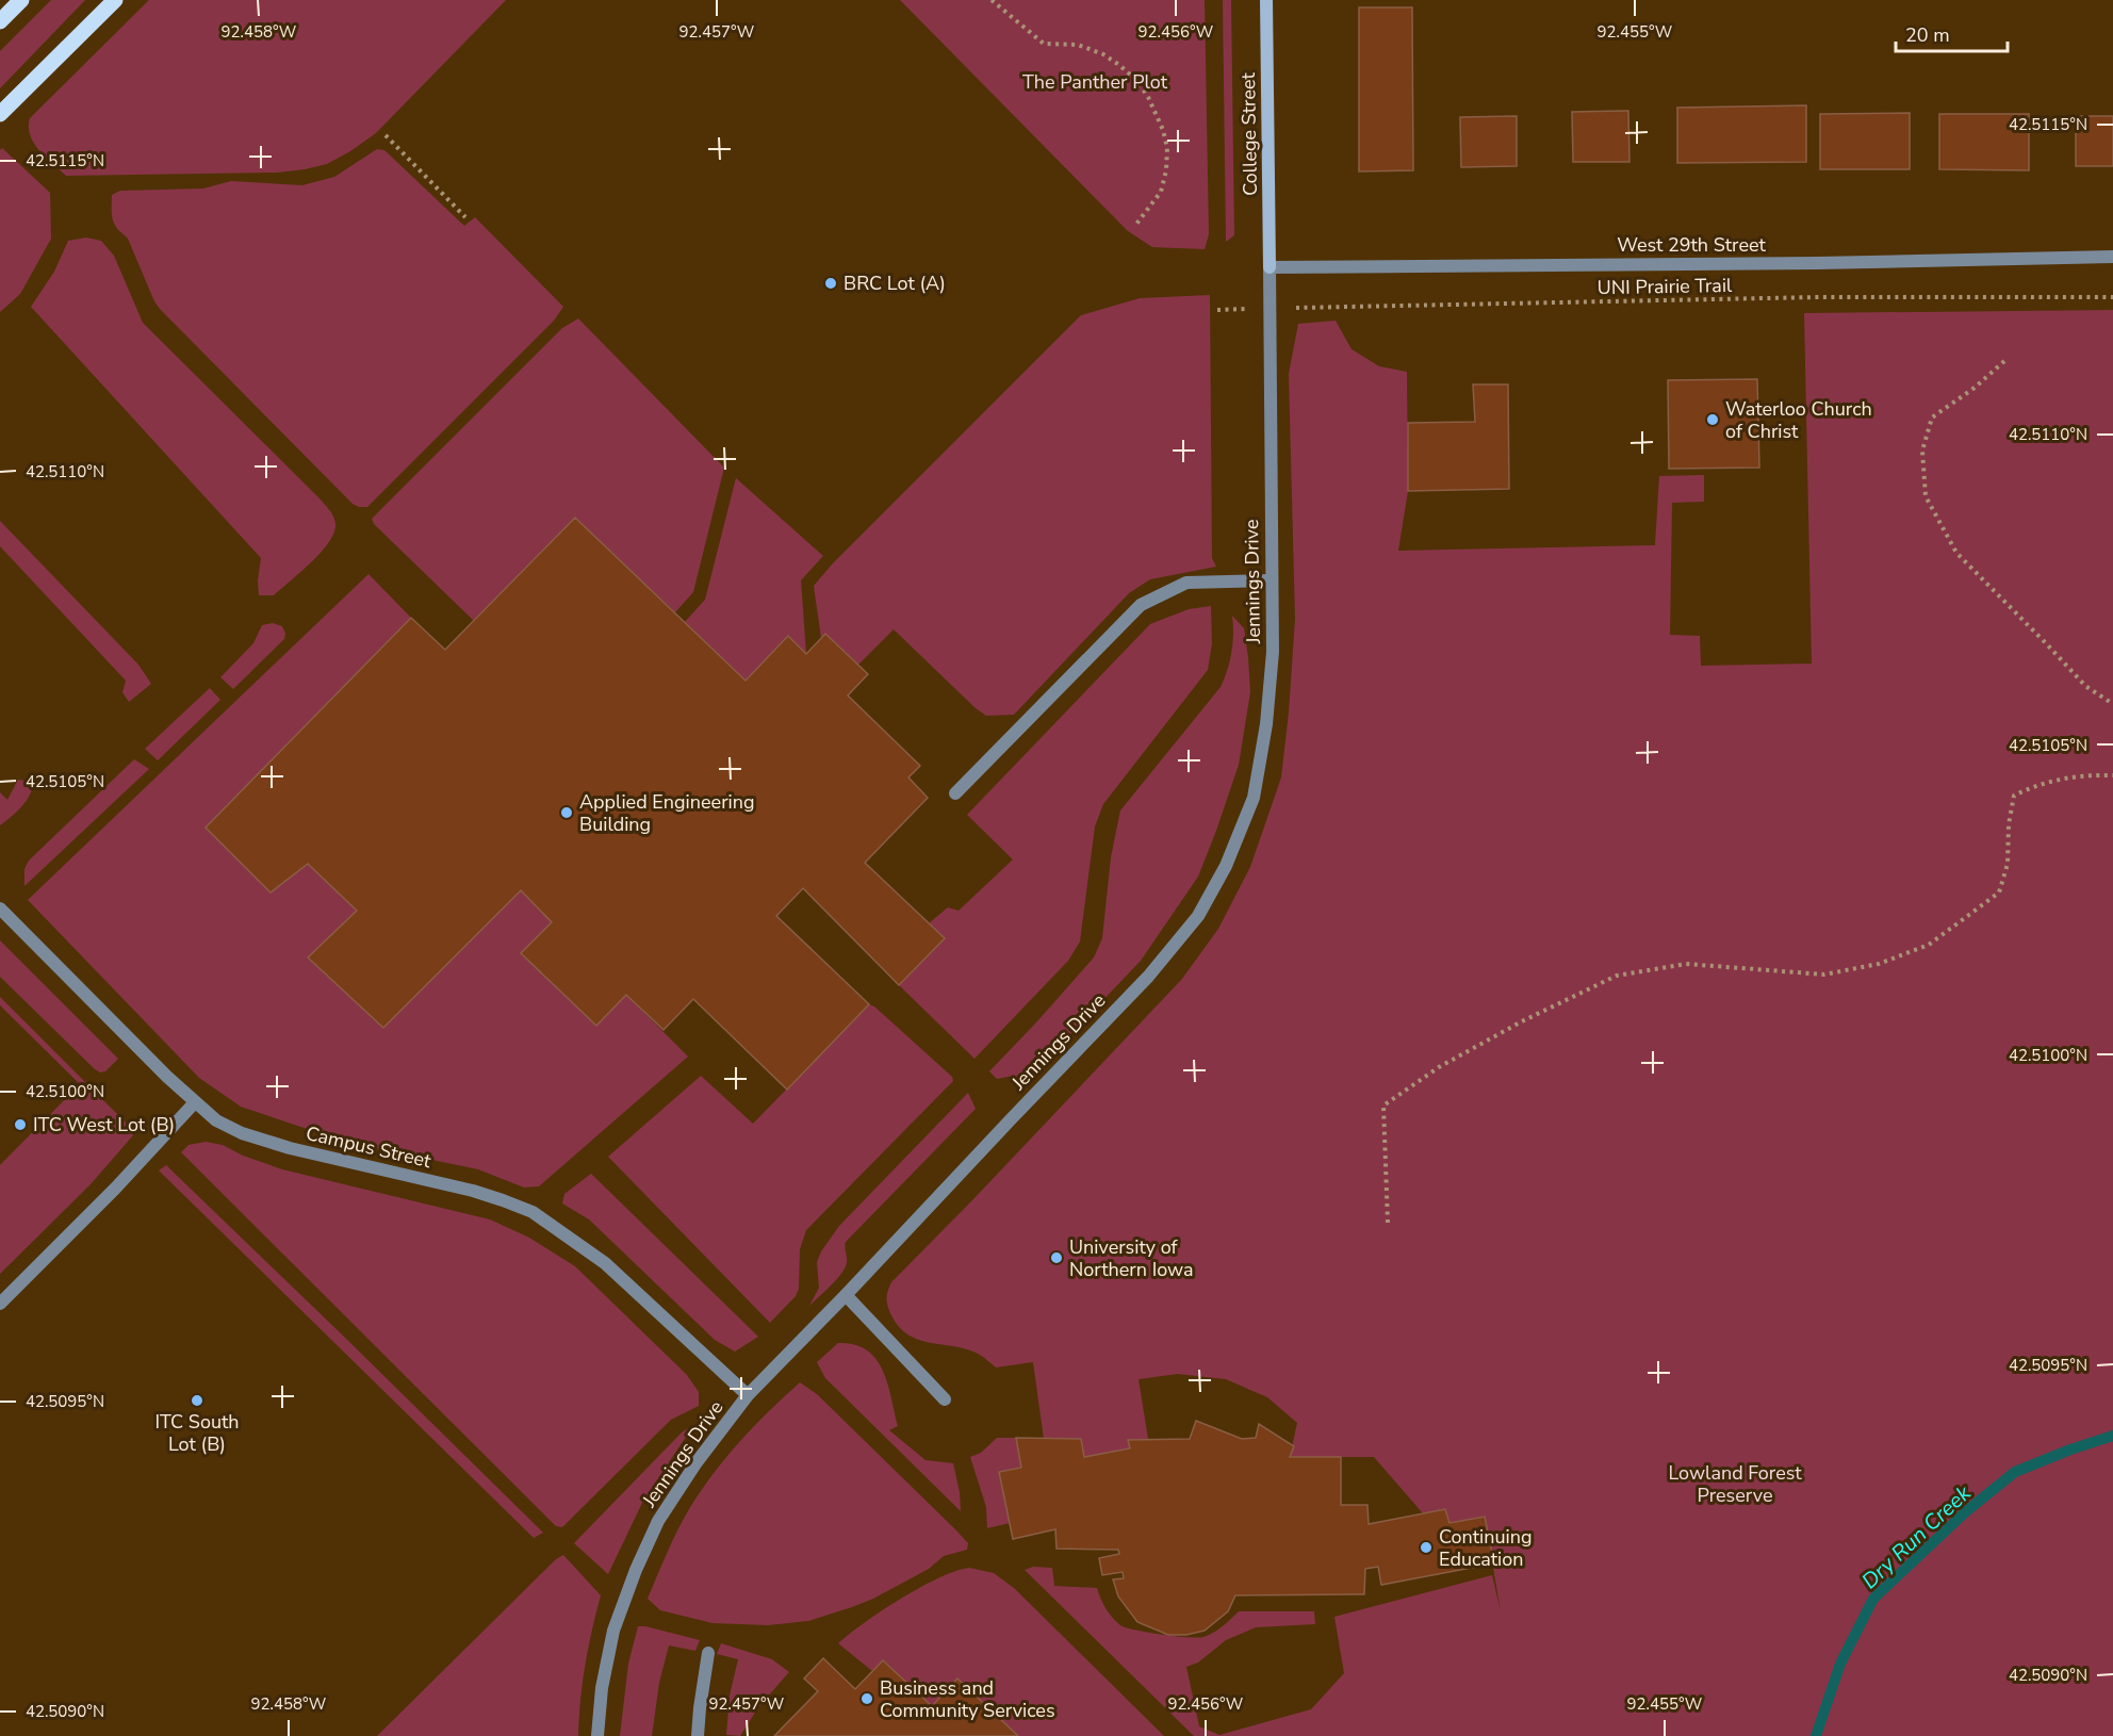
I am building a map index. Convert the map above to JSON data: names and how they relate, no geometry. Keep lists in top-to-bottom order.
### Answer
{
  "streets": {
    "street": [
      "College Street",
      "West 29th Street",
      "Jennings Drive",
      "Campus Street"
    ],
    "path": ["UNI Prairie Trail"]
  },
  "crossings": [
    ["College Street", "West 29th Street"],
    ["College Street", "Jennings Drive"],
    ["West 29th Street", "Jennings Drive"],
    ["UNI Prairie Trail", "Jennings Drive"],
    ["Jennings Drive", "Campus Street"]
  ],
  "water": ["Dry Run Creek"],
  "parks": ["The Panther Plot", "Lowland Forest Preserve"],
  "places": [
    "BRC Lot (A)",
    "Waterloo Church of Christ",
    "Applied Engineering Building",
    "ITC West Lot (B)",
    "University of Northern Iowa",
    "ITC South Lot (B)",
    "Continuing Education",
    "Business and Community Services"
  ],
  "scale_bar": "20 m",
  "coordinates": [
    "92.458°W",
    "92.457°W",
    "92.456°W",
    "92.455°W",
    "42.5115°N",
    "42.5110°N",
    "42.5105°N",
    "42.5100°N",
    "42.5095°N",
    "42.5090°N"
  ]
}
